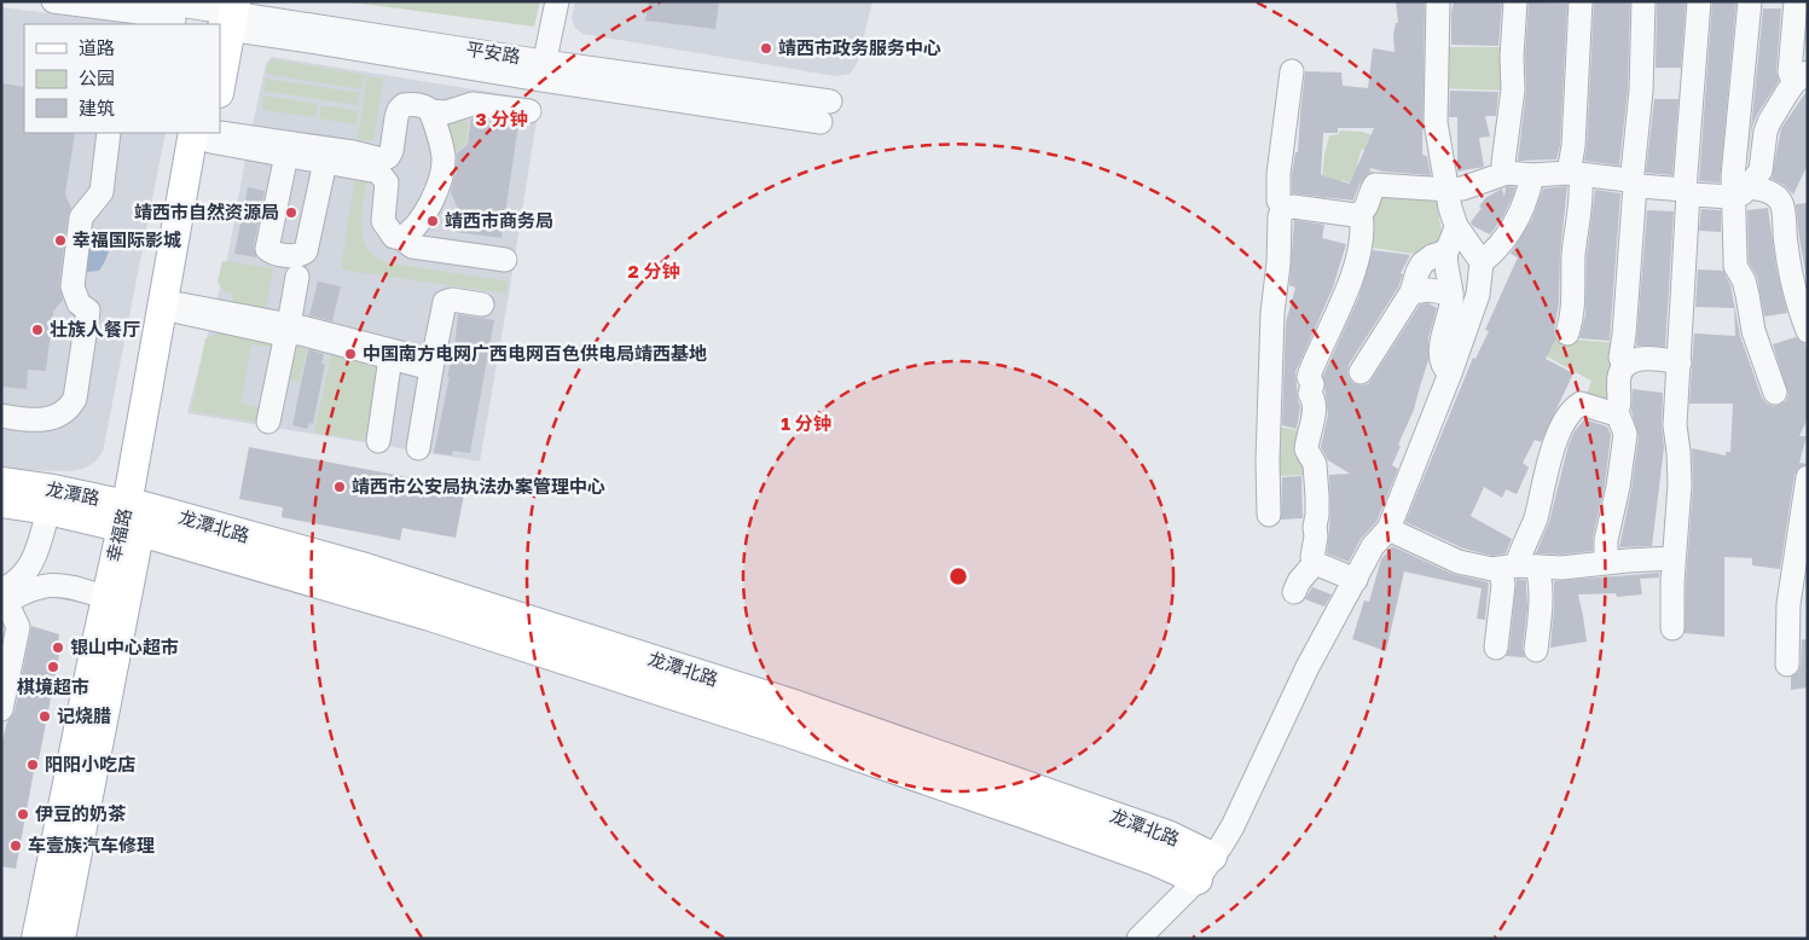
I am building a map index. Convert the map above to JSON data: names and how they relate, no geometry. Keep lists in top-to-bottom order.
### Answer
{
  "streets": {
    "main road": ["龙潭路", "龙潭北路", "幸福路"],
    "street": ["平安路"]
  },
  "crossings": [
    ["龙潭路", "龙潭北路"],
    ["龙潭路", "幸福路"],
    ["龙潭北路", "幸福路"]
  ],
  "places": [
    "靖西市政务服务中心",
    "靖西市自然资源局",
    "靖西市商务局",
    "幸福国际影城",
    "壮族人餐厅",
    "中国南方电网广西电网百色供电局靖西基地",
    "靖西市公安局执法办案管理中心",
    "银山中心超市",
    "棋境超市",
    "记烧腊",
    "阳阳小吃店",
    "伊豆的奶茶",
    "车壹族汽车修理"
  ],
  "legend": ["道路", "公园", "建筑"],
  "rings": ["3 分钟", "2 分钟", "1 分钟"]
}
